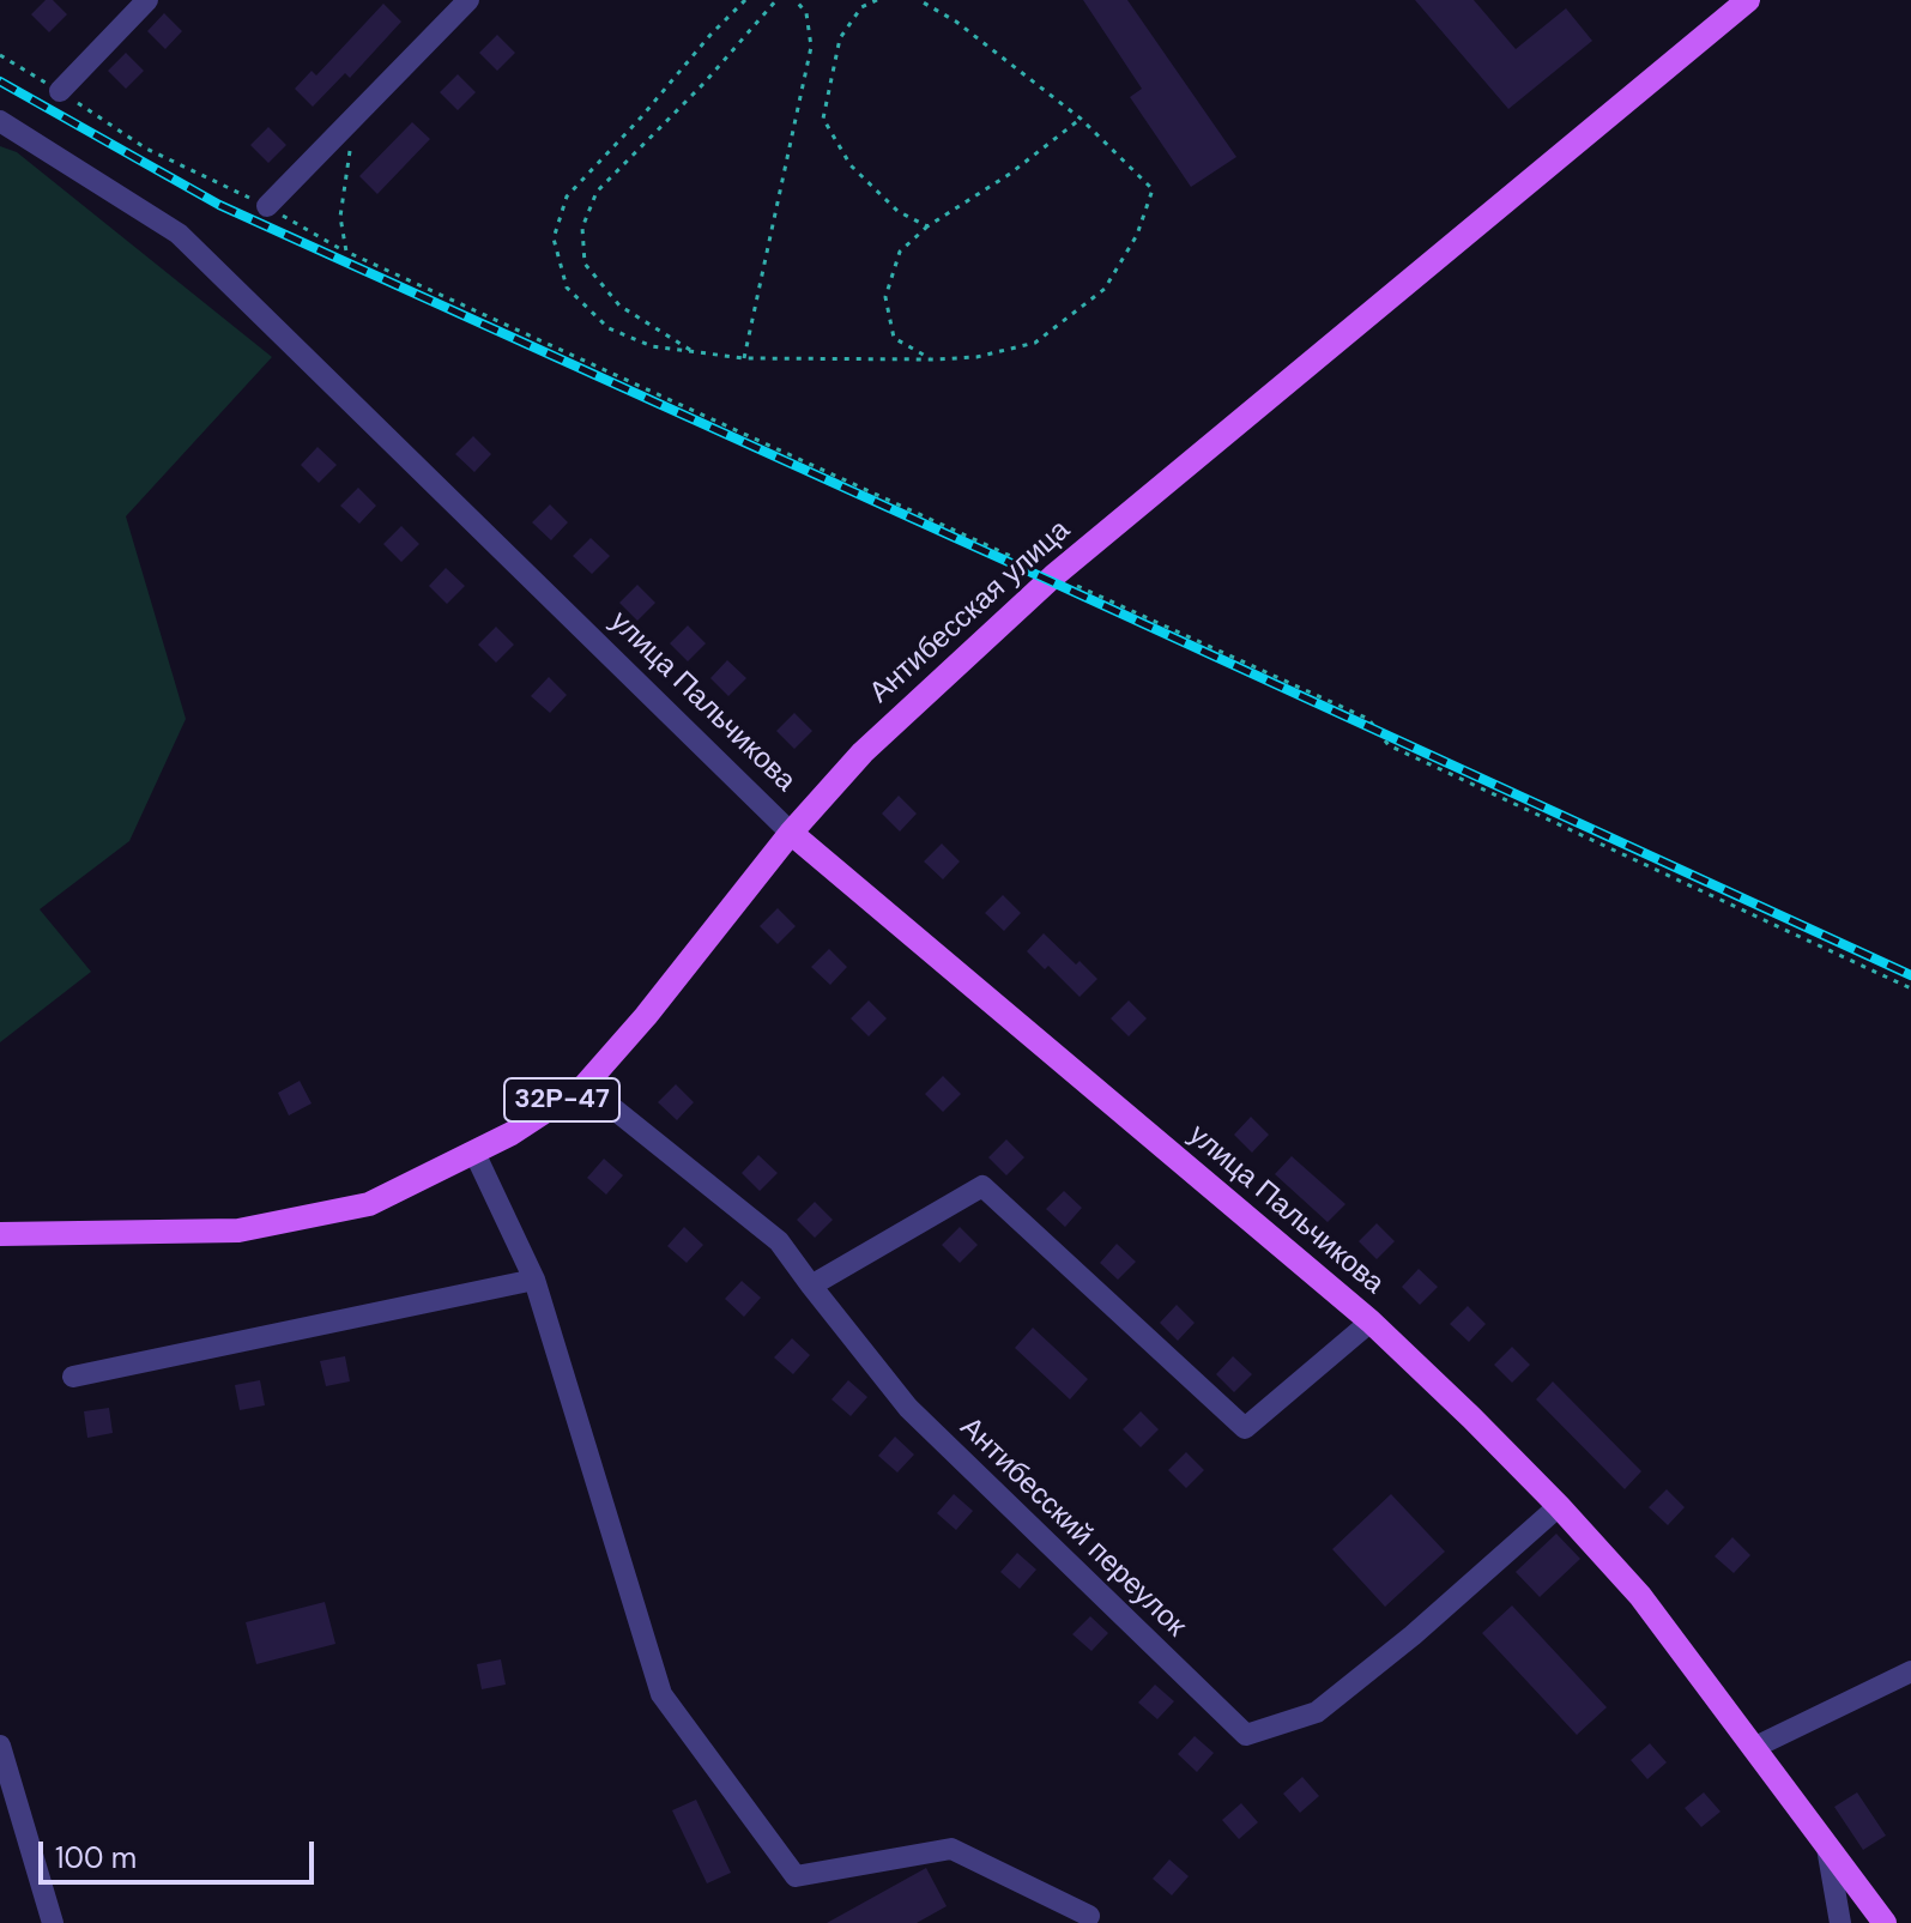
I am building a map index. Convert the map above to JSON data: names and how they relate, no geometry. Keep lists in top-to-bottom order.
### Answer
{
  "streets": {
    "main road": ["Антибесская улица", "улица Пальчикова", "32Р-47"],
    "street": ["Антибесский переулок"]
  },
  "crossings": [
    ["Антибесская улица", "улица Пальчикова"],
    ["Антибесская улица", "Антибесский переулок"],
    ["улица Пальчикова", "Антибесский переулок"]
  ],
  "scale_bar": "100 m"
}
